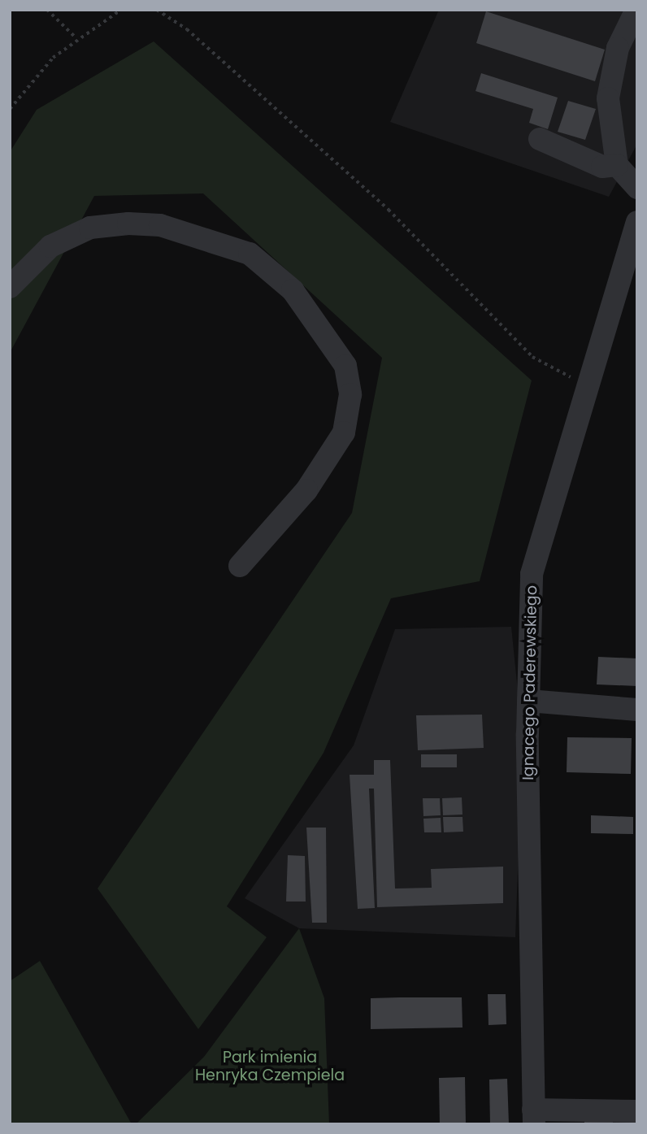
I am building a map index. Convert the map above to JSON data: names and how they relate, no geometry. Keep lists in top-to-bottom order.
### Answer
{
  "streets": {
    "street": ["Ignacego Paderewskiego"]
  },
  "parks": ["Park imienia Henryka Czempiela"]
}
